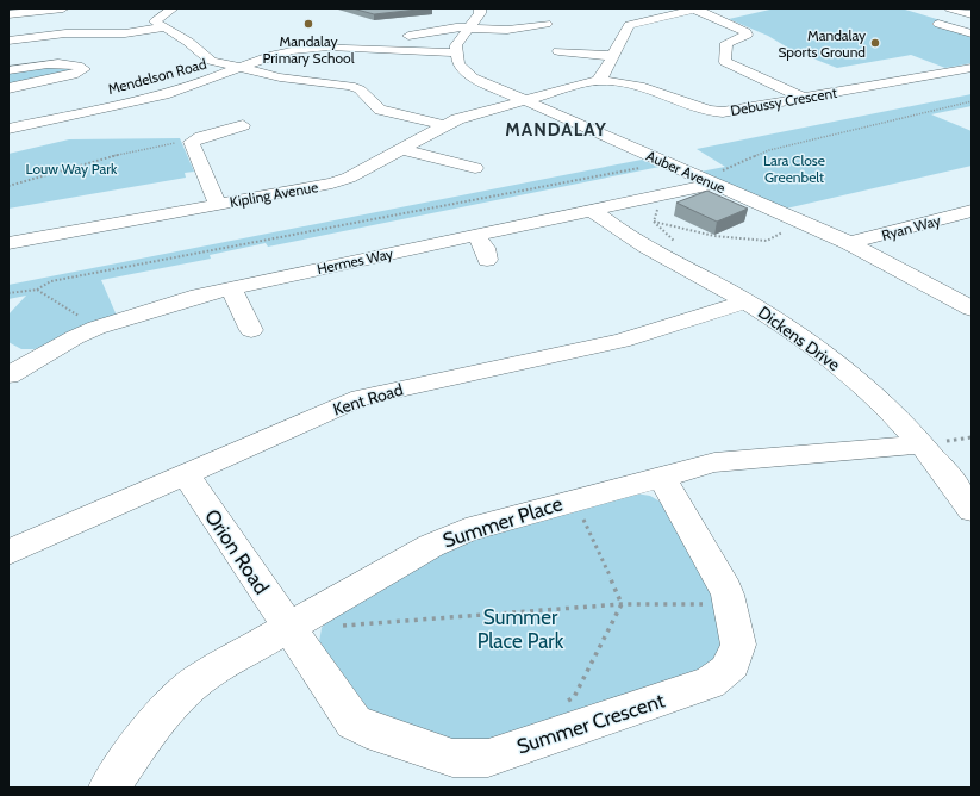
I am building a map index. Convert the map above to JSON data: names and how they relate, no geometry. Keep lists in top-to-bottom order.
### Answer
{
  "streets": {
    "street": [
      "Mendelson Road",
      "Debussy Crescent",
      "Auber Avenue",
      "Kipling Avenue",
      "Ryan Way",
      "Hermes Way",
      "Dickens Drive",
      "Kent Road",
      "Summer Place",
      "Orion Road",
      "Summer Crescent"
    ]
  },
  "crossings": [
    ["Mendelson Road", "Auber Avenue"],
    ["Debussy Crescent", "Kipling Avenue"],
    ["Auber Avenue", "Kipling Avenue"],
    ["Auber Avenue", "Ryan Way"],
    ["Auber Avenue", "Hermes Way"],
    ["Hermes Way", "Dickens Drive"],
    ["Dickens Drive", "Kent Road"],
    ["Dickens Drive", "Summer Place"],
    ["Kent Road", "Orion Road"],
    ["Summer Place", "Orion Road"],
    ["Summer Place", "Summer Crescent"],
    ["Orion Road", "Summer Crescent"]
  ],
  "districts": ["MANDALAY"],
  "parks": ["Lara Close Greenbelt", "Louw Way Park", "Summer Place Park"],
  "places": ["Mandalay Primary School", "Mandalay Sports Ground"]
}
